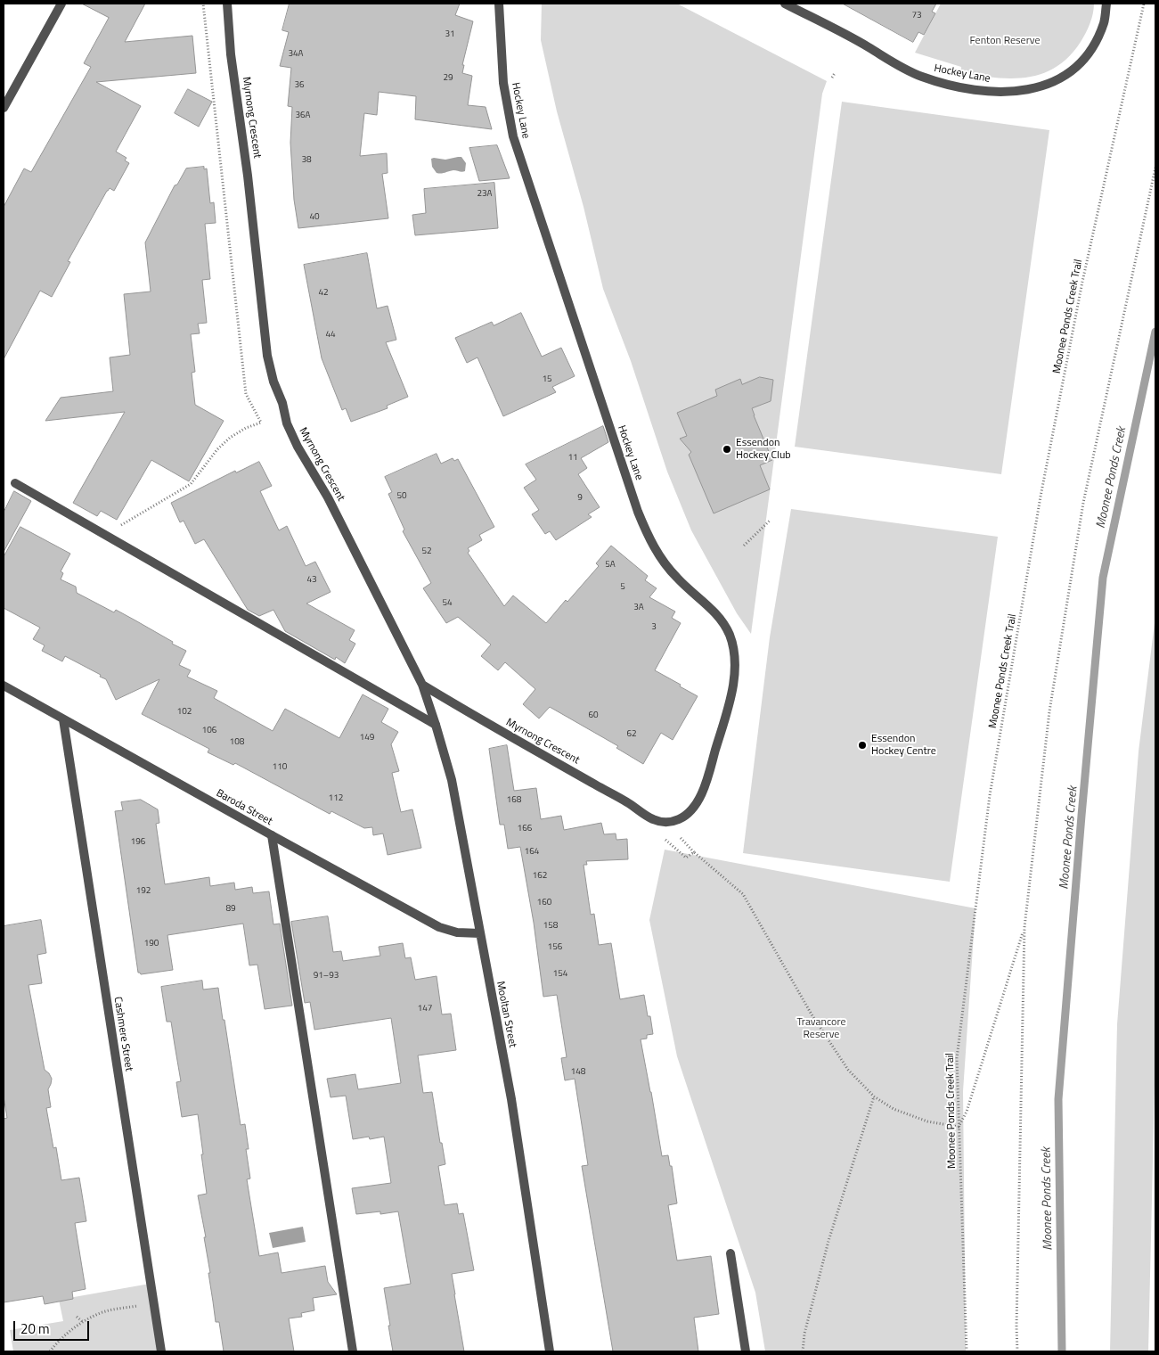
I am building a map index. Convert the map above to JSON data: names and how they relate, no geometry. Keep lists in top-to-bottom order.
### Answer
{
  "streets": {
    "street": [
      "Hockey Lane",
      "Myrnong Crescent",
      "Baroda Street",
      "Mooltan Street",
      "Cashmere Street"
    ],
    "path": ["Moonee Ponds Creek Trail"]
  },
  "crossings": [
    ["Hockey Lane", "Myrnong Crescent"],
    ["Myrnong Crescent", "Mooltan Street"],
    ["Baroda Street", "Mooltan Street"],
    ["Baroda Street", "Cashmere Street"]
  ],
  "water": ["Moonee Ponds Creek"],
  "parks": ["Fenton Reserve", "Travancore Reserve"],
  "places": ["Essendon Hockey Club", "Essendon Hockey Centre"],
  "house_numbers": [
    "73",
    "31",
    "34A",
    "29",
    "36",
    "36A",
    "38",
    "23A",
    "40",
    "42",
    "44",
    "15",
    "11",
    "50",
    "9",
    "52",
    "5A",
    "43",
    "5",
    "54",
    "3A",
    "3",
    "102",
    "60",
    "106",
    "62",
    "149",
    "108",
    "110",
    "112",
    "168",
    "166",
    "196",
    "164",
    "162",
    "192",
    "160",
    "89",
    "158",
    "190",
    "156",
    "154",
    "91–93",
    "147",
    "148"
  ],
  "scale_bar": "20 m"
}
